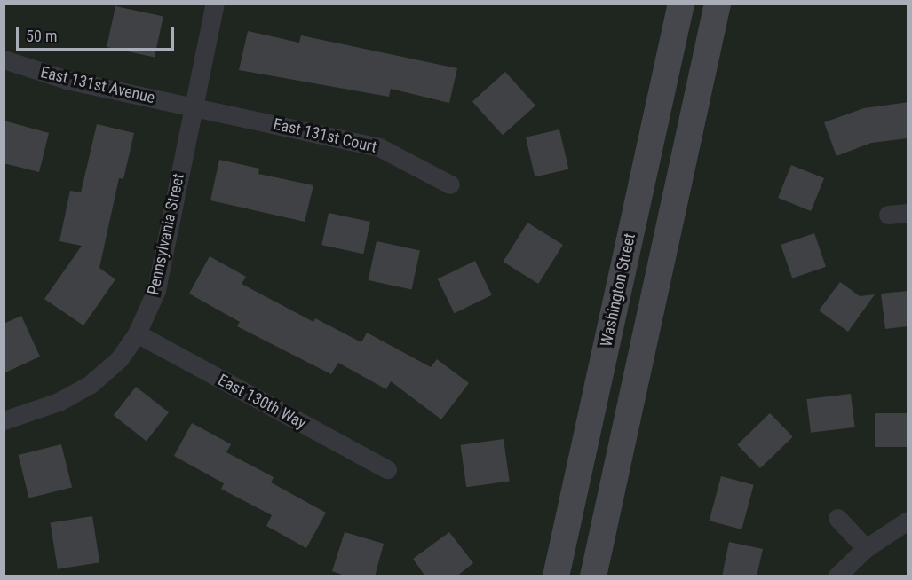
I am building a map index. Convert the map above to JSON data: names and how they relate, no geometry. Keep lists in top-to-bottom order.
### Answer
{
  "streets": {
    "main road": ["Washington Street"],
    "street": [
      "East 131st Avenue",
      "East 131st Court",
      "Pennsylvania Street",
      "East 130th Way"
    ]
  },
  "crossings": [
    ["East 131st Avenue", "East 131st Court"],
    ["East 131st Avenue", "Pennsylvania Street"],
    ["East 131st Court", "Pennsylvania Street"],
    ["Pennsylvania Street", "East 130th Way"]
  ],
  "scale_bar": "50 m"
}
